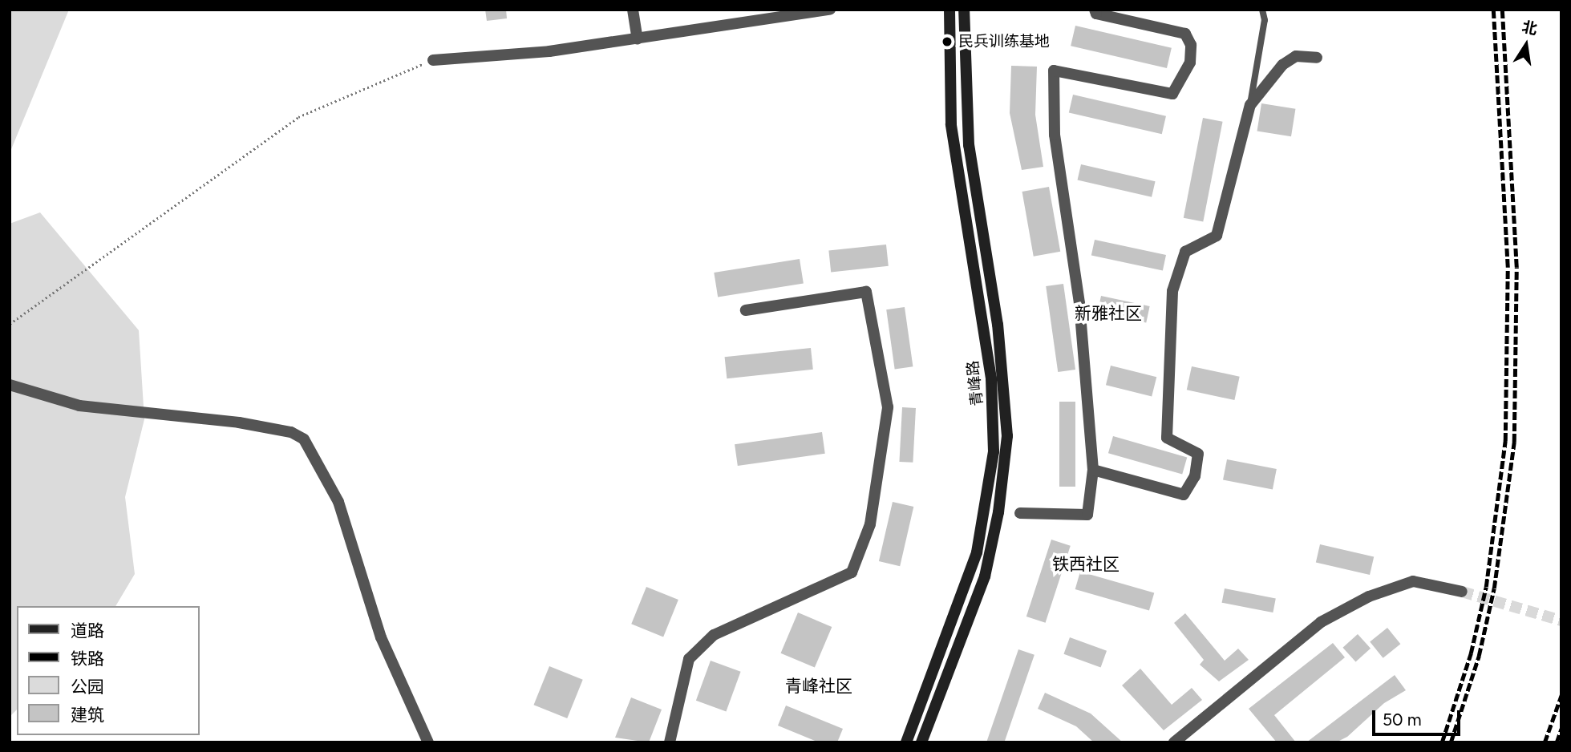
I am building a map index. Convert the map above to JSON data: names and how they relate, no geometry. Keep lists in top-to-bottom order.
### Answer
{
  "streets": {
    "main road": ["青峰路"]
  },
  "districts": ["新雅社区", "铁西社区", "青峰社区"],
  "places": ["民兵训练基地"],
  "legend": [
    "道路",
    "铁路",
    "公园",
    "建筑"
  ],
  "scale_bar": "50 m",
  "north": "top"
}
